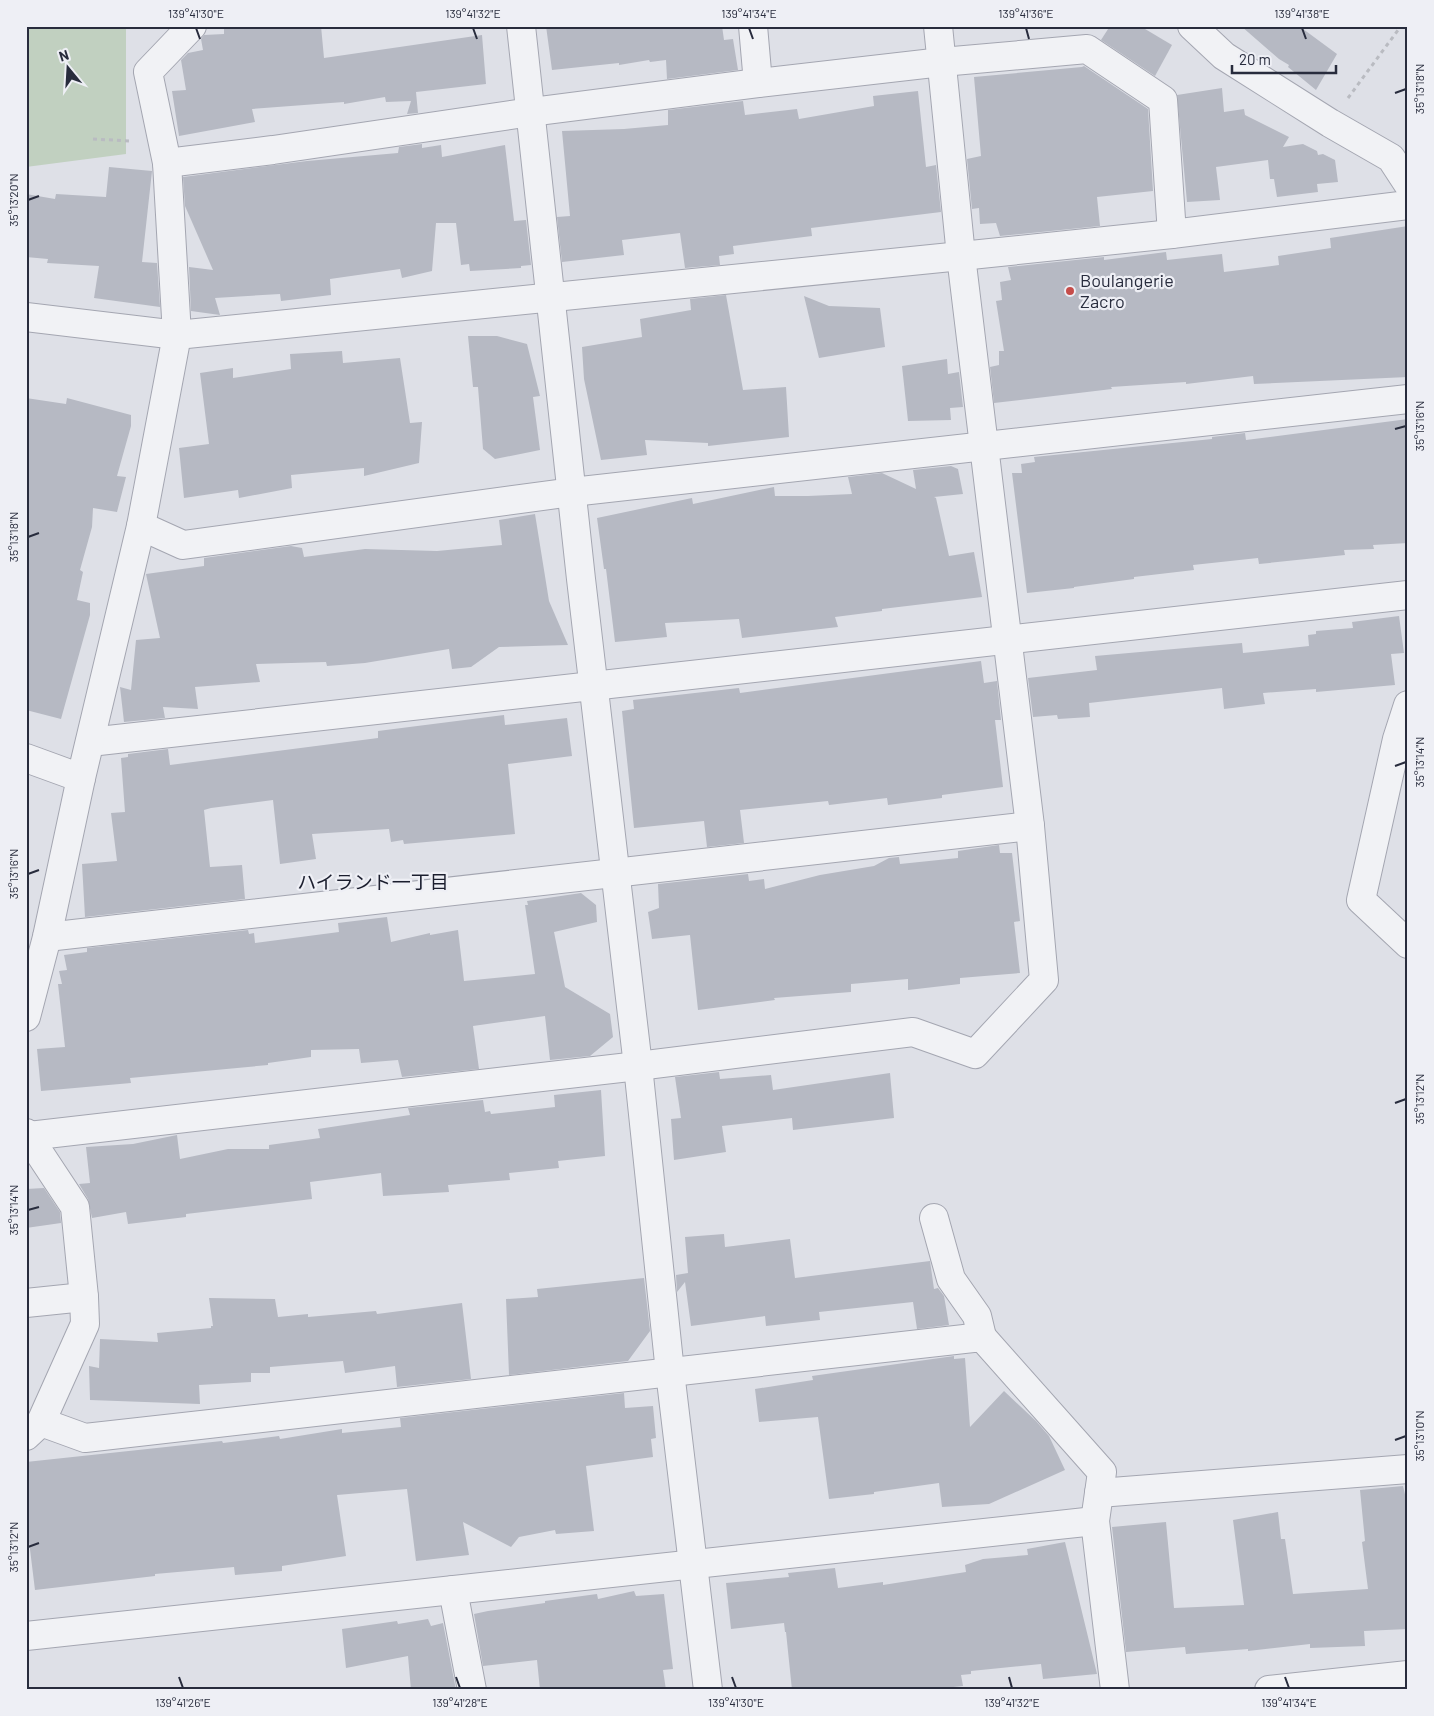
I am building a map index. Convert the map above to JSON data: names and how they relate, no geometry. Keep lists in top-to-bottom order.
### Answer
{
  "districts": ["ハイランド一丁目"],
  "places": ["Boulangerie Zacro"],
  "scale_bar": "20 m",
  "north": "top",
  "coordinates": [
    "139°41'30\"E",
    "139°41'32\"E",
    "139°41'34\"E",
    "139°41'36\"E",
    "139°41'38\"E",
    "35°13'18\"N",
    "35°13'20\"N",
    "35°13'16\"N",
    "35°13'14\"N",
    "35°13'12\"N",
    "35°13'10\"N",
    "139°41'26\"E",
    "139°41'28\"E"
  ]
}
